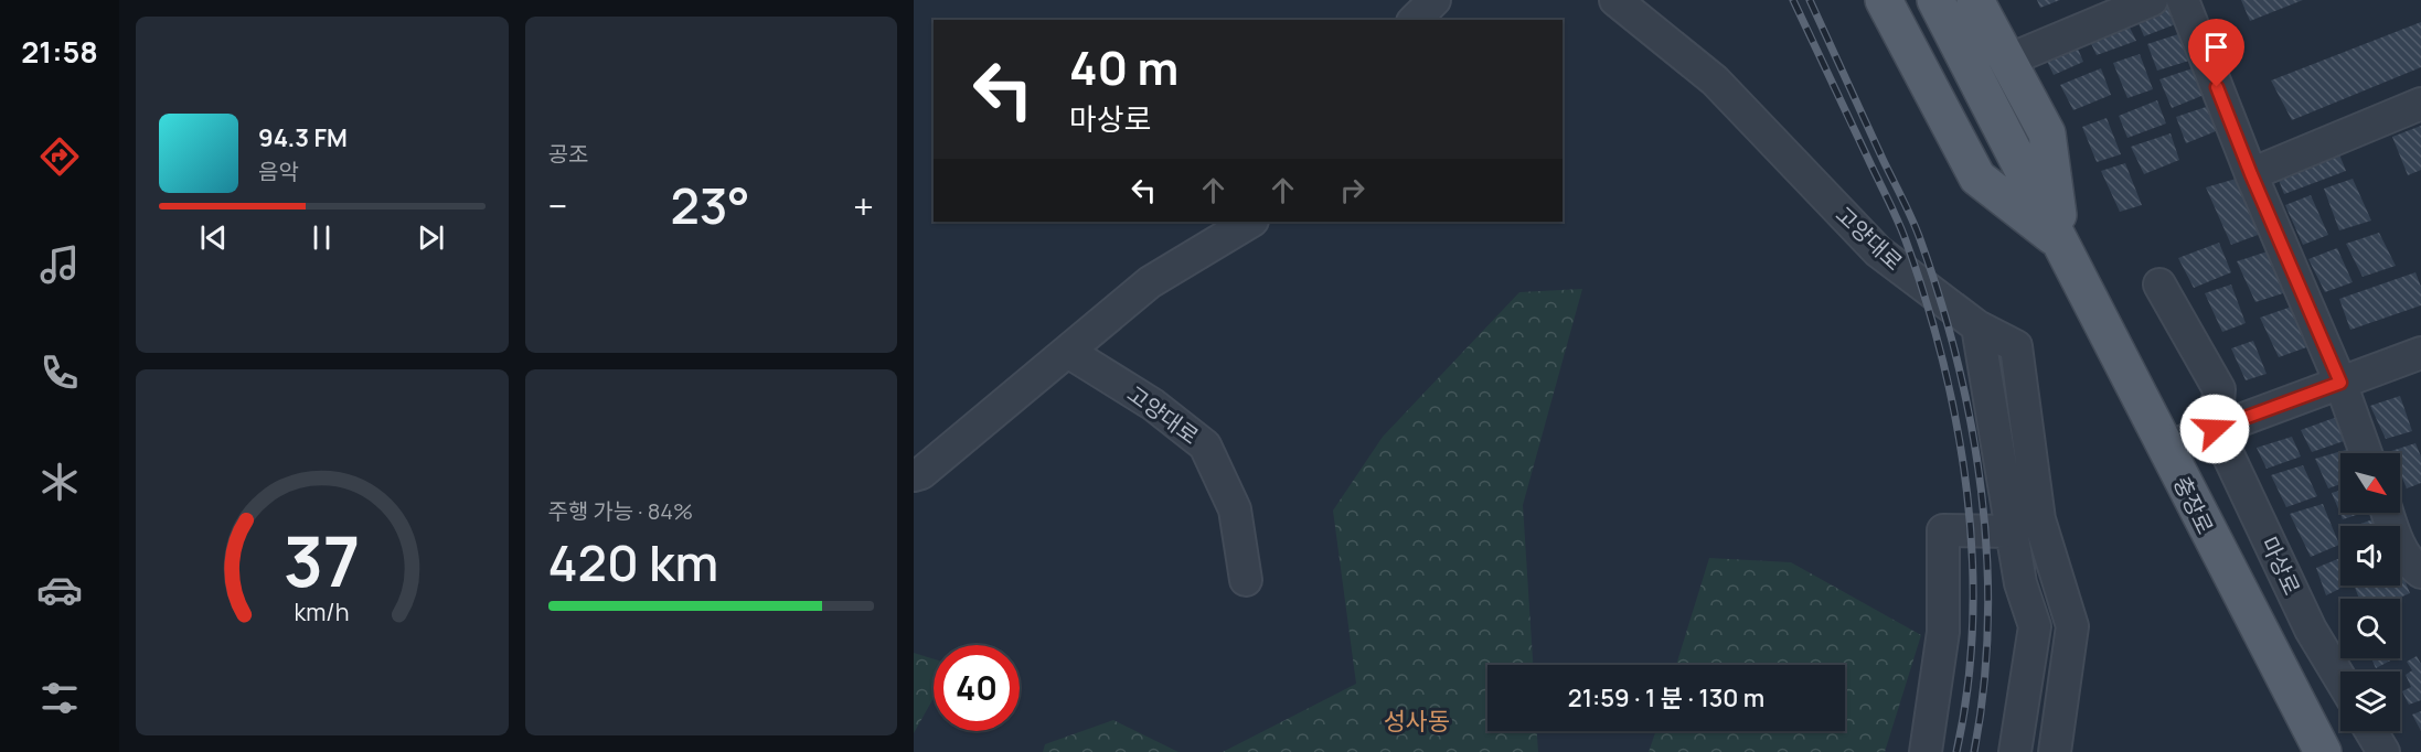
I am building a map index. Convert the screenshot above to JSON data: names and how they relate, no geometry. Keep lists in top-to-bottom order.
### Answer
{
  "streets": {
    "main road": ["충장로"],
    "street": ["고양대로", "마상로"]
  },
  "districts": ["성사동"],
  "north": "bottom right",
  "page": {
    "tabs": "21:58",
    "tile": [
      "공조",
      ["주행 가능 · 84%", "420 km"]
    ],
    "turn": ["40 m", "마상로"],
    "song": ["94.3 FM", "음악"],
    "heat": ["−", "23°", "+"],
    "limit": "40",
    "trip": "21:59 · 1 분 · 130 m",
    "gauge": ["37", "km/h"]
  }
}
